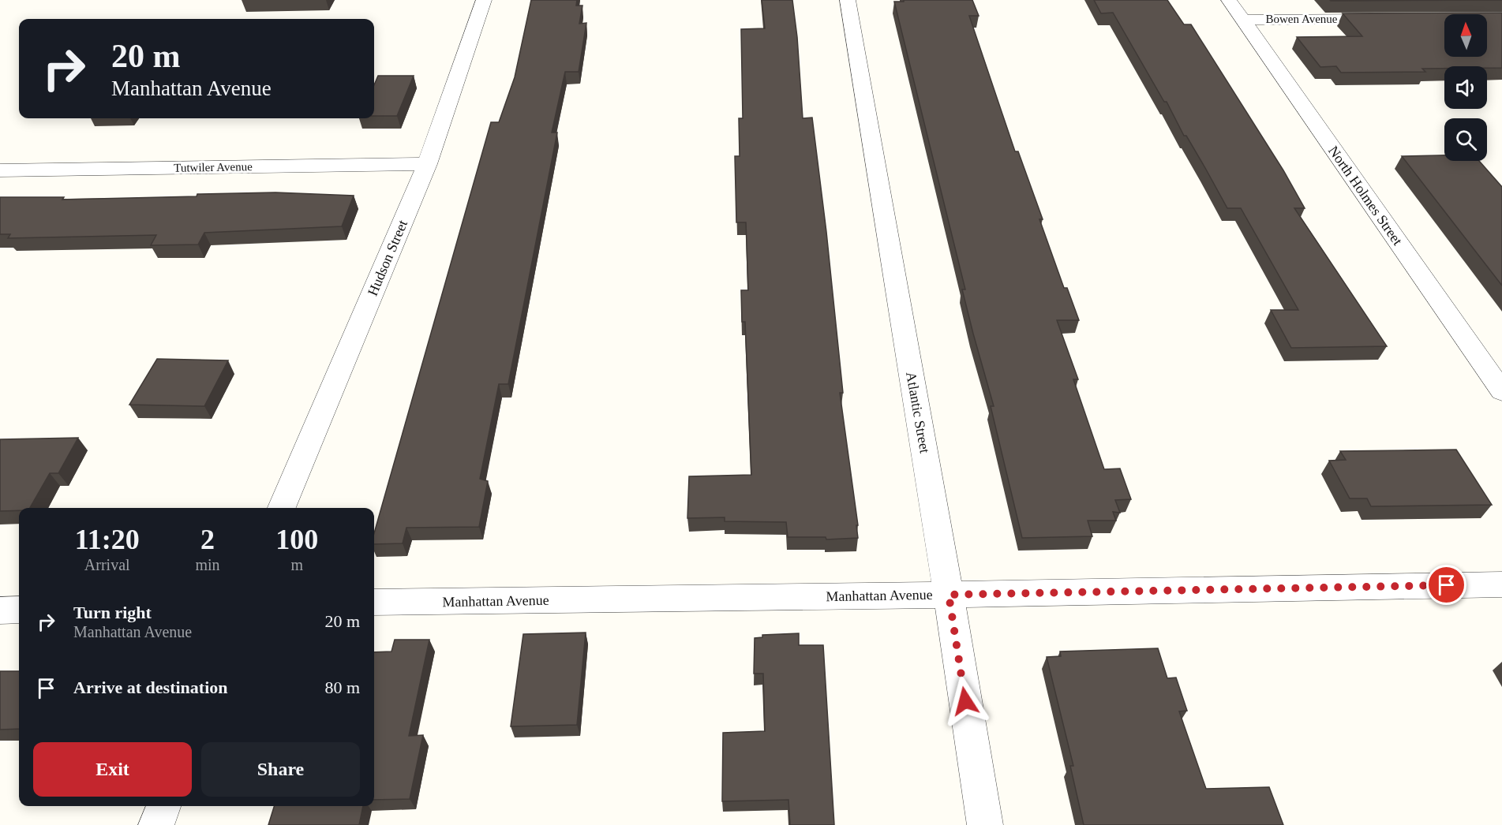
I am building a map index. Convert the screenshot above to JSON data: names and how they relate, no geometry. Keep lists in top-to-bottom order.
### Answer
{
  "streets": {
    "street": [
      "Bowen Avenue",
      "Tutwiler Avenue",
      "North Holmes Street",
      "Hudson Street",
      "Atlantic Street",
      "Manhattan Avenue"
    ]
  },
  "crossings": [
    ["Bowen Avenue", "North Holmes Street"],
    ["Tutwiler Avenue", "Hudson Street"],
    ["Atlantic Street", "Manhattan Avenue"]
  ],
  "north": "top",
  "page": {
    "turn": ["20 m", "Manhattan Avenue"],
    "eta": [
      "11:20",
      "Arrival",
      "2",
      "min",
      "100",
      "m"
    ],
    "list": [
      {
        "name": "Turn right",
        "note": "Manhattan Avenue",
        "value": "20 m"
      },
      {
        "name": "Arrive at destination",
        "value": "80 m"
      }
    ],
    "buttons": ["Exit", "Share"]
  }
}
